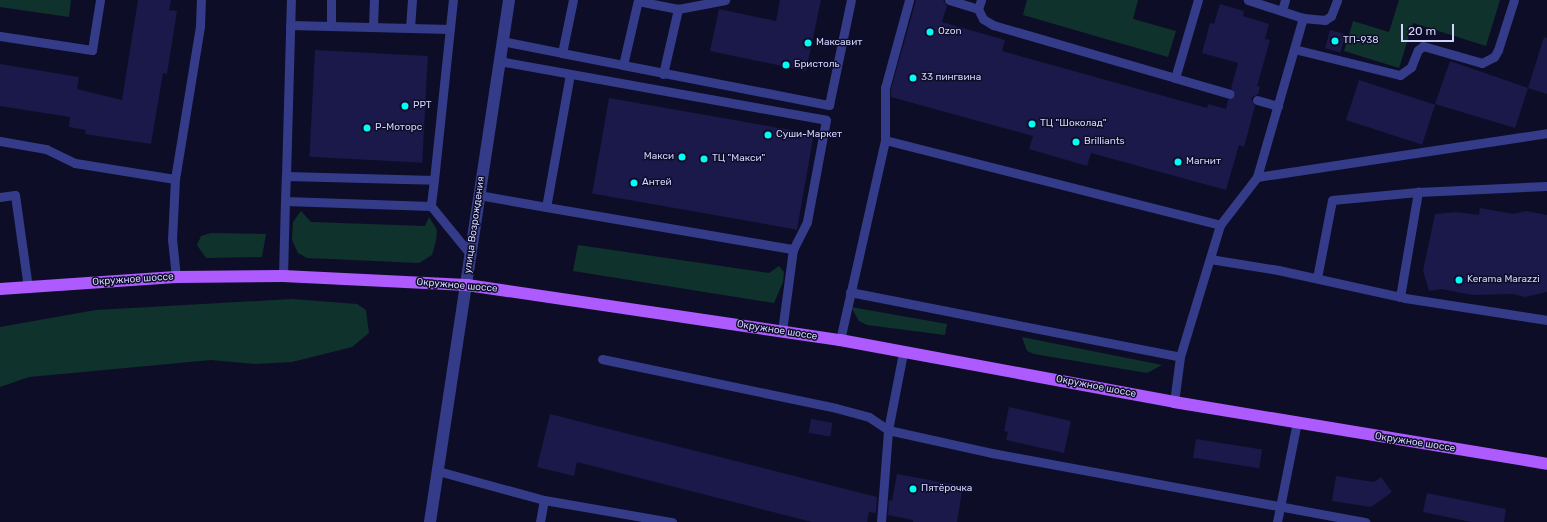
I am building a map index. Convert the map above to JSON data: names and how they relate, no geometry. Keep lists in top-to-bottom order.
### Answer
{
  "streets": {
    "main road": ["Окружное шоссе"],
    "street": ["улица Возрождения"]
  },
  "crossings": [
    ["улица Возрождения", "Окружное шоссе"]
  ],
  "places": [
    "Ozon",
    "ТП-938",
    "Максавит",
    "Бристоль",
    "33 пингвина",
    "РРТ",
    "ТЦ \"Шоколад\"",
    "Р-Моторс",
    "Суши-Маркет",
    "Brilliants",
    "Макси",
    "ТЦ \"Макси\"",
    "Магнит",
    "Антей",
    "Kerama Marazzi",
    "Пятёрочка"
  ],
  "scale_bar": "20 m"
}
